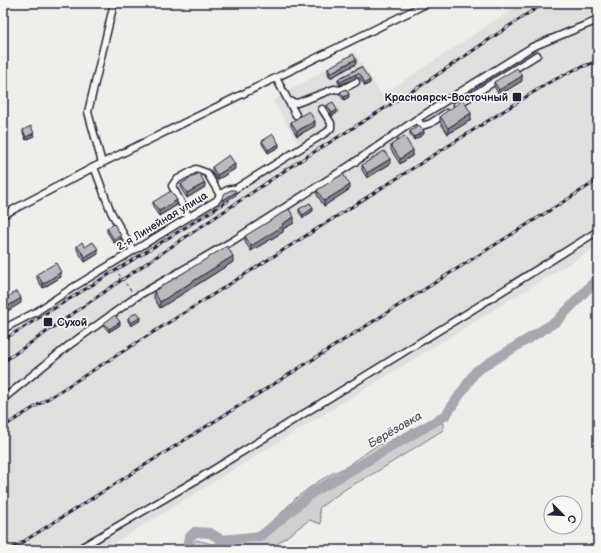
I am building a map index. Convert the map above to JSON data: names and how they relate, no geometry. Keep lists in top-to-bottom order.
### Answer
{
  "streets": {
    "street": ["2-я Линейная улица"]
  },
  "water": ["Берёзовка"],
  "places": {
    "transit": ["Красноярск-Восточный", "Сухой"]
  },
  "north": "bottom right"
}
